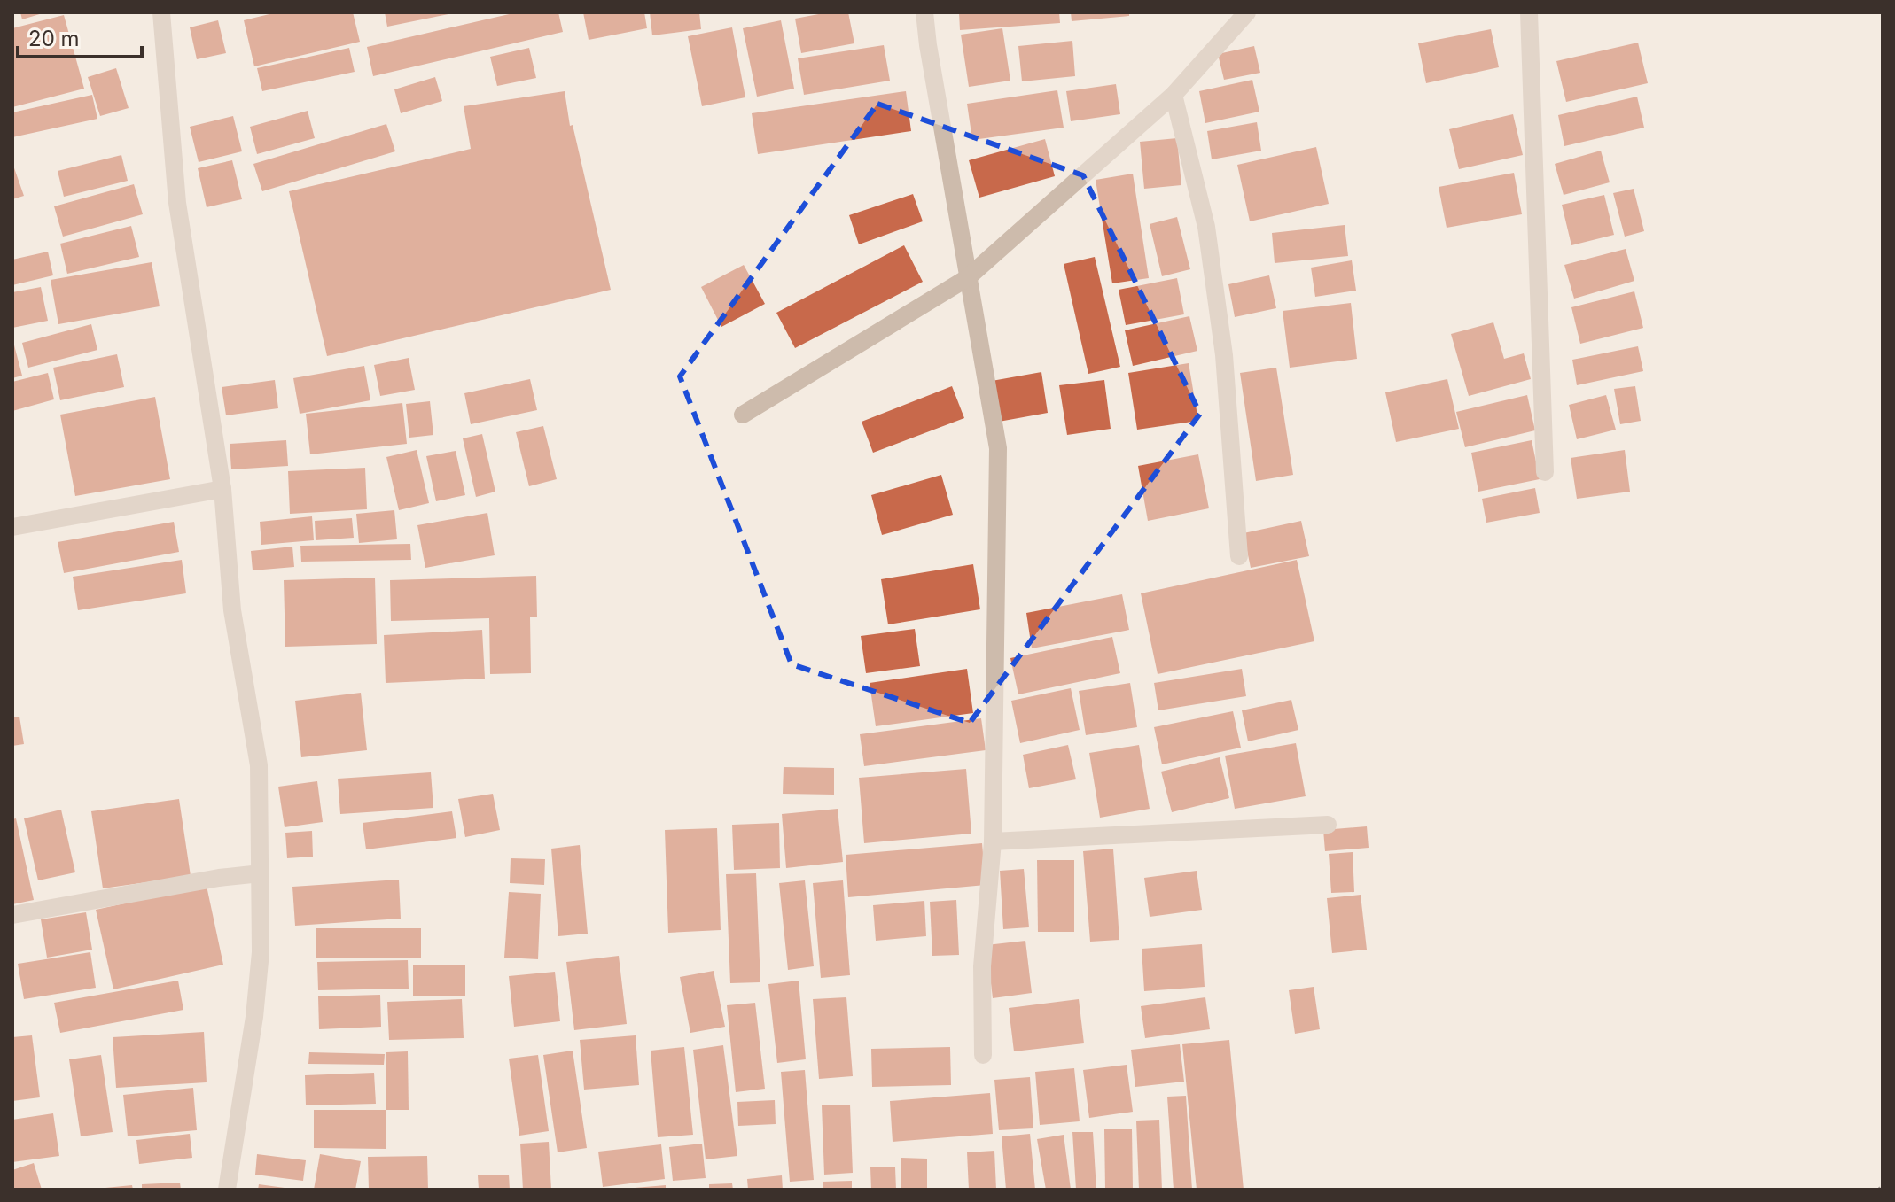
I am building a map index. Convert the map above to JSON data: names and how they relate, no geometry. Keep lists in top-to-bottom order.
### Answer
{
  "scale_bar": "20 m"
}
